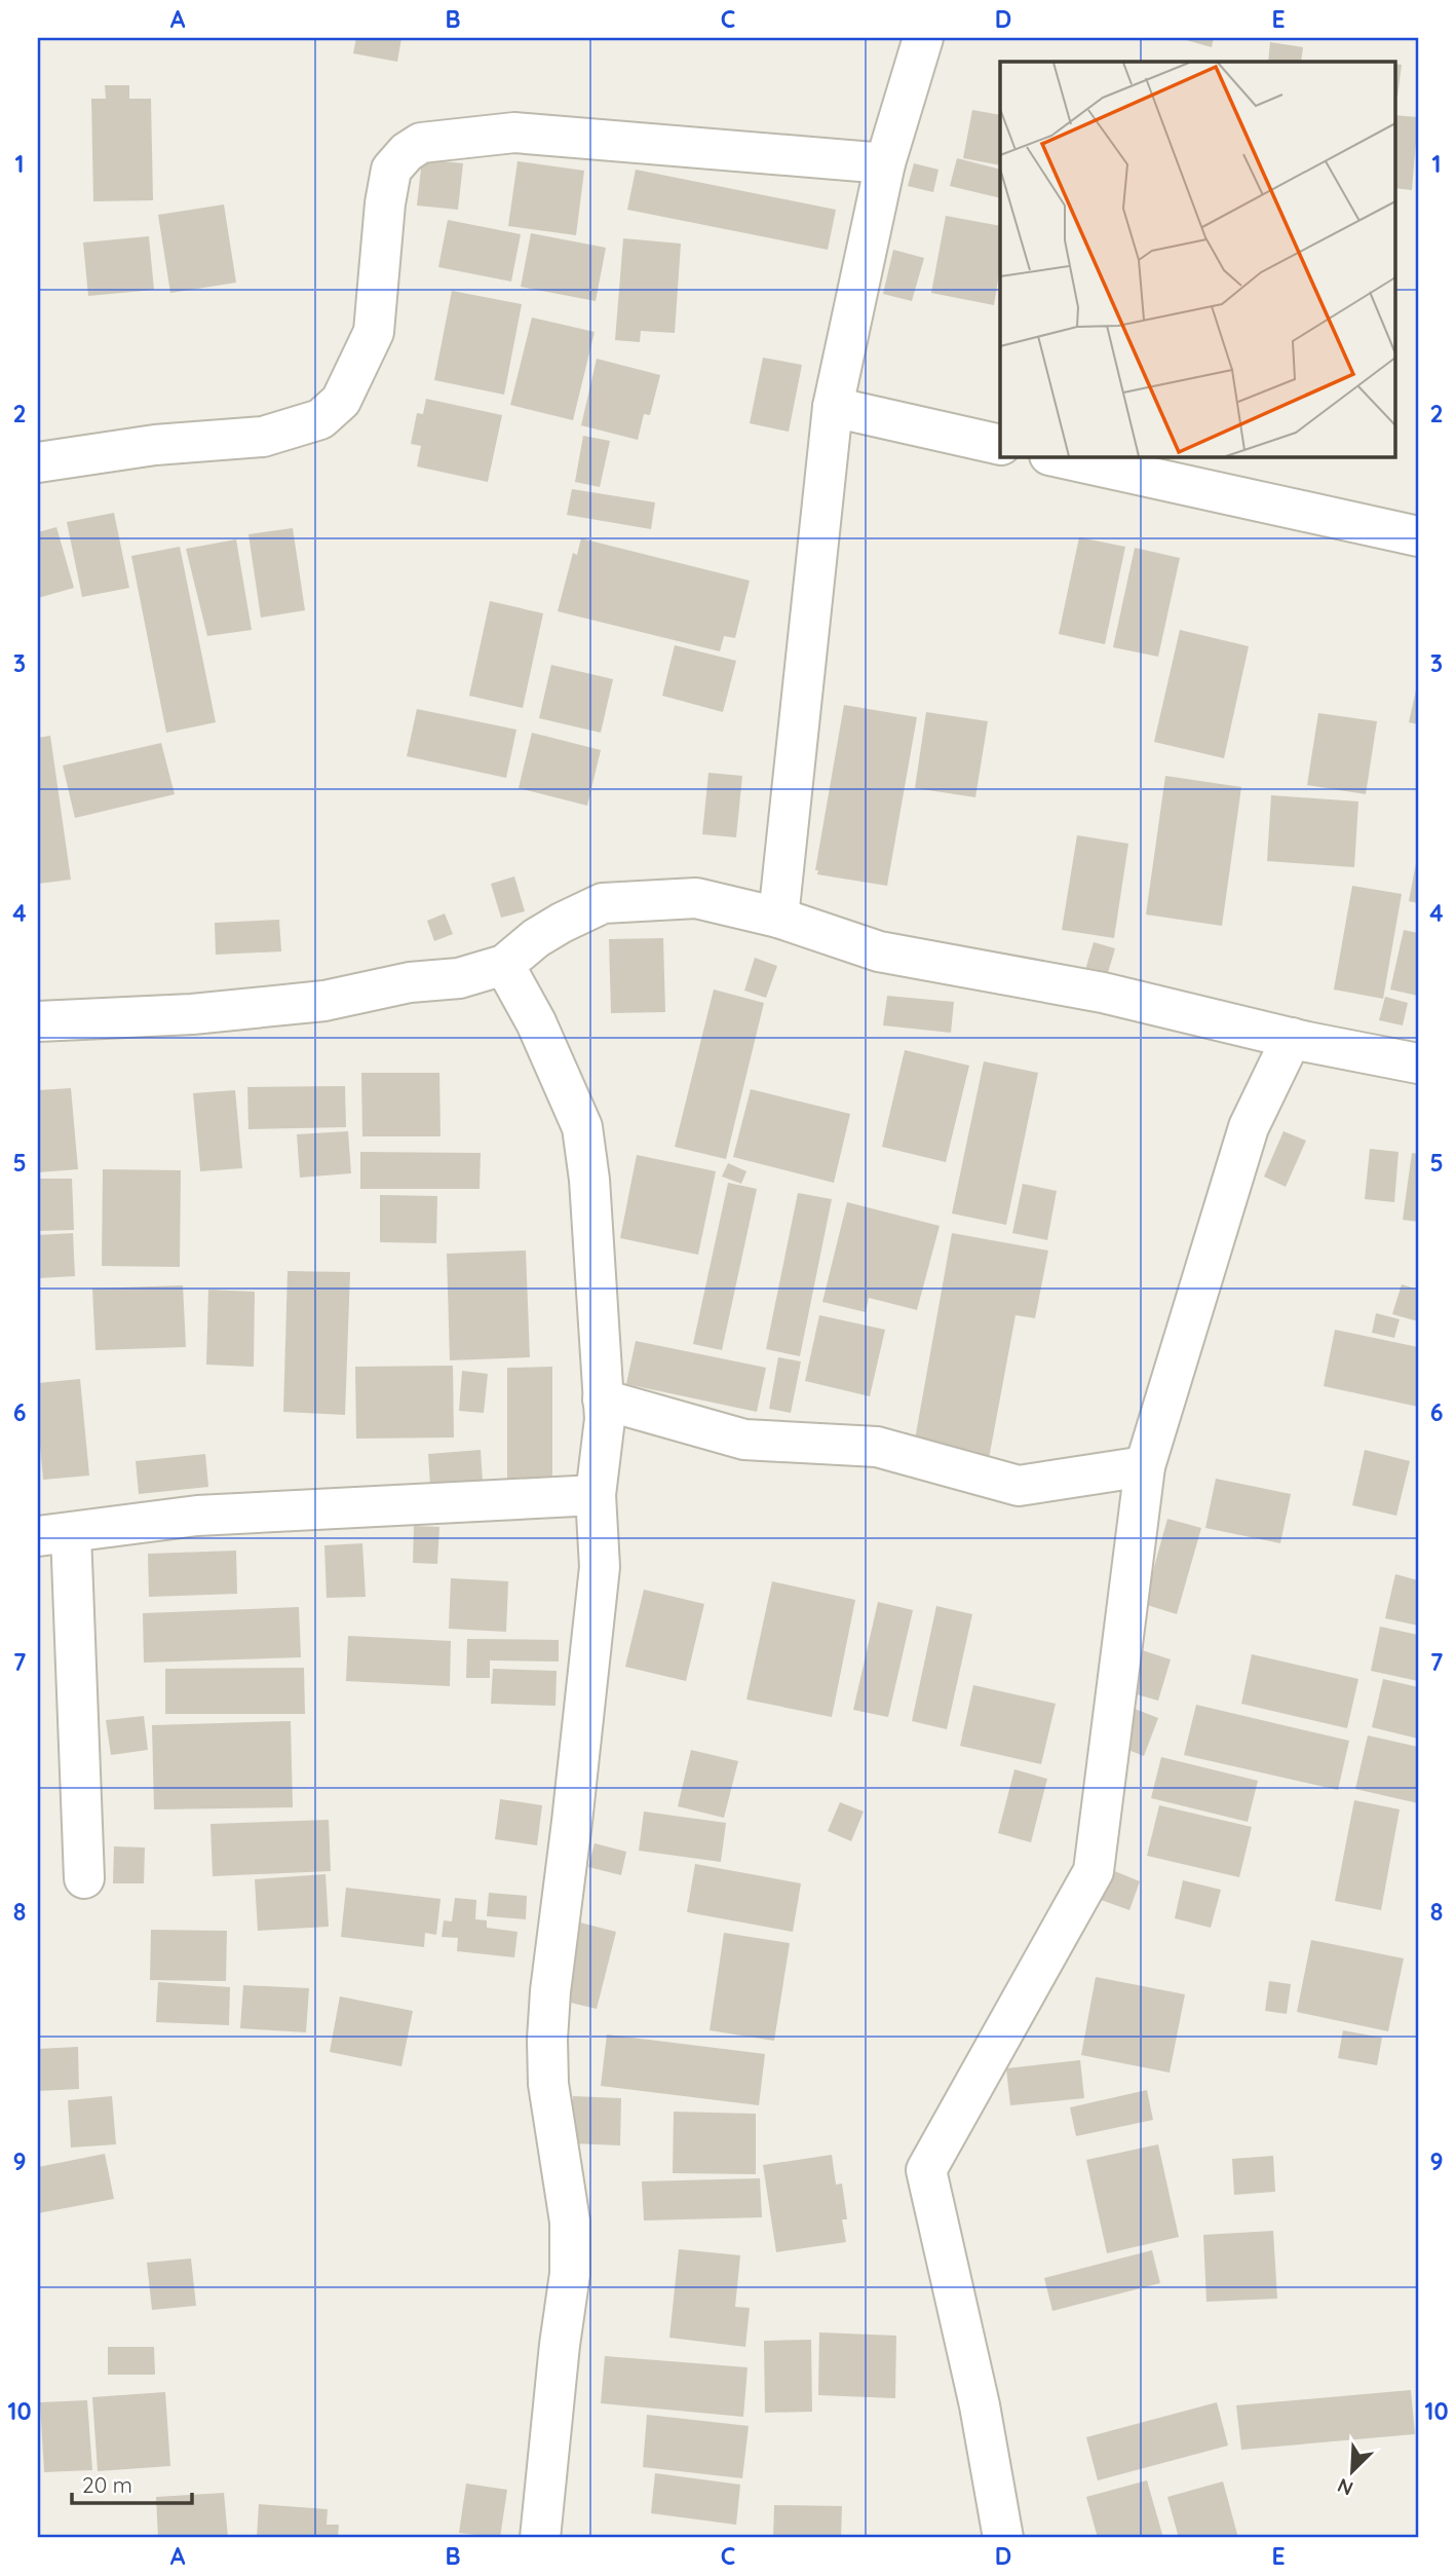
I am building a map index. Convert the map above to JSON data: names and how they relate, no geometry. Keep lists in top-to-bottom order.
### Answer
{
  "scale_bar": "20 m",
  "north": "bottom left",
  "grid": {
    "columns": [
      "A",
      "B",
      "C",
      "D",
      "E"
    ],
    "rows": [
      "1",
      "2",
      "3",
      "4",
      "5",
      "6",
      "7",
      "8",
      "9",
      "10"
    ]
  }
}
